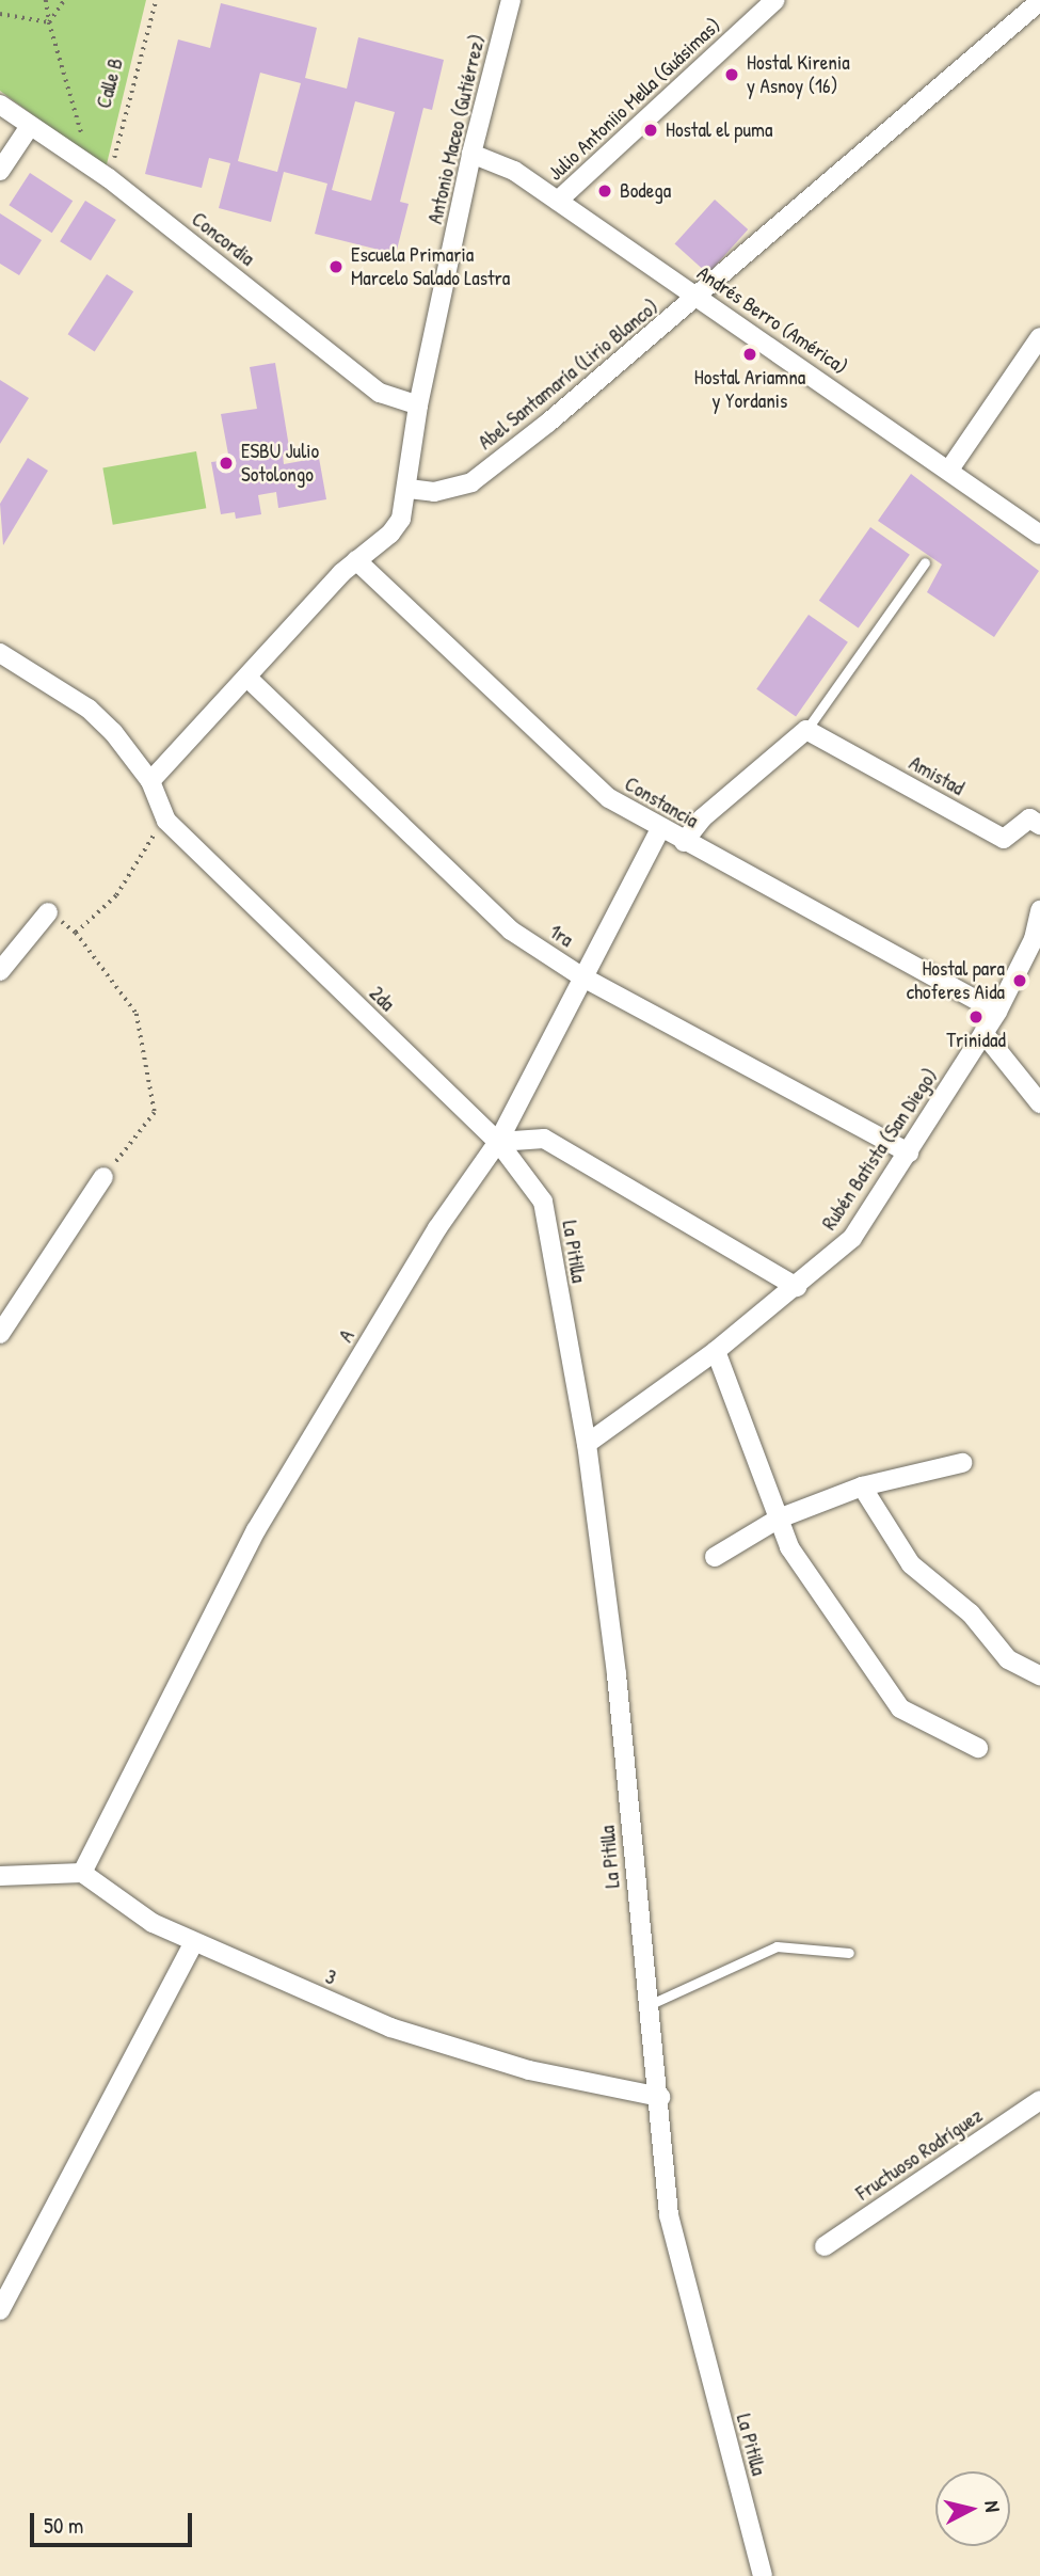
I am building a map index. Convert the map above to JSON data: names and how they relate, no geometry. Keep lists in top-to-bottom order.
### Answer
{
  "streets": {
    "street": [
      "Julio Antoniio Mella (Guásimas)",
      "Antonio Maceo (Gutiérrez)",
      "Concordia",
      "Andrés Berro (América)",
      "Abel Santamaría (Lirio Blanco)",
      "Amistad",
      "Constancia",
      "1ra",
      "2da",
      "Rubén Batista (San Diego)",
      "La Pitilla",
      "A",
      "3",
      "Fructuoso Rodríguez"
    ],
    "path": ["Calle B"]
  },
  "crossings": [
    ["Calle B", "Concordia"],
    ["Julio Antoniio Mella (Guásimas)", "Andrés Berro (América)"],
    ["Antonio Maceo (Gutiérrez)", "Concordia"],
    ["Antonio Maceo (Gutiérrez)", "Andrés Berro (América)"],
    ["Antonio Maceo (Gutiérrez)", "Abel Santamaría (Lirio Blanco)"],
    ["Andrés Berro (América)", "Abel Santamaría (Lirio Blanco)"],
    ["Constancia", "Rubén Batista (San Diego)"],
    ["Constancia", "A"],
    ["1ra", "Rubén Batista (San Diego)"],
    ["1ra", "A"],
    ["2da", "La Pitilla"],
    ["2da", "A"],
    ["Rubén Batista (San Diego)", "La Pitilla"],
    ["La Pitilla", "A"],
    ["La Pitilla", "3"],
    ["A", "3"]
  ],
  "places": [
    "Hostal Kirenia y Asnoy (16)",
    "Hostal el puma",
    "Bodega",
    "Escuela Primaria Marcelo Salado Lastra",
    "Hostal Ariamna y Yordanis",
    "ESBU Julio Sotolongo",
    "Hostal para choferes Aida",
    "Trinidad"
  ],
  "scale_bar": "50 m",
  "north": "right"
}
